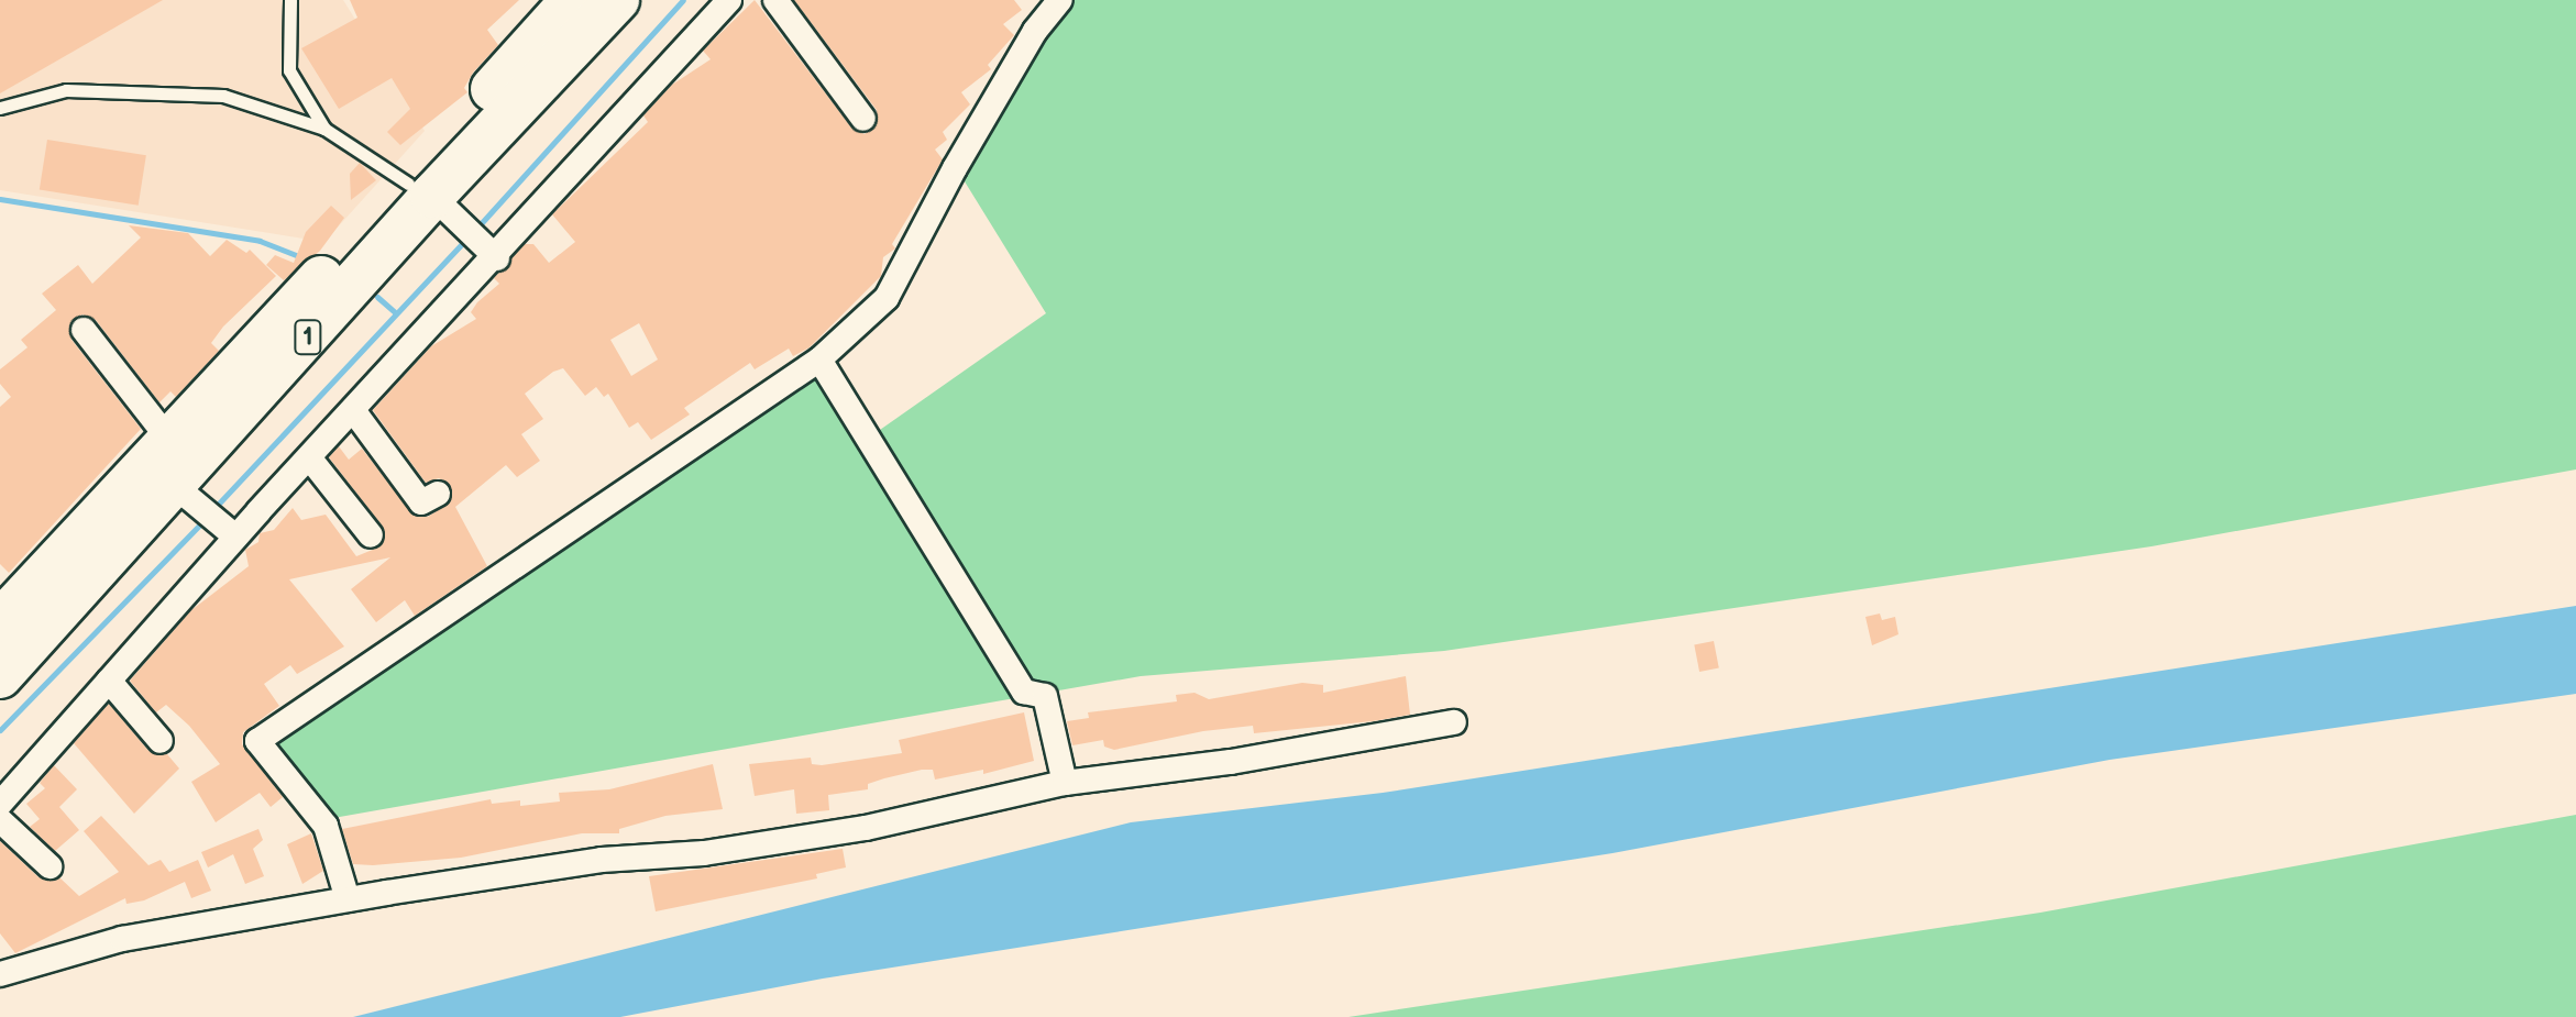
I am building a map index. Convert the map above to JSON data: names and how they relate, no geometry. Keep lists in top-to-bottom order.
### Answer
{
  "streets": {
    "highway": ["1"]
  }
}
